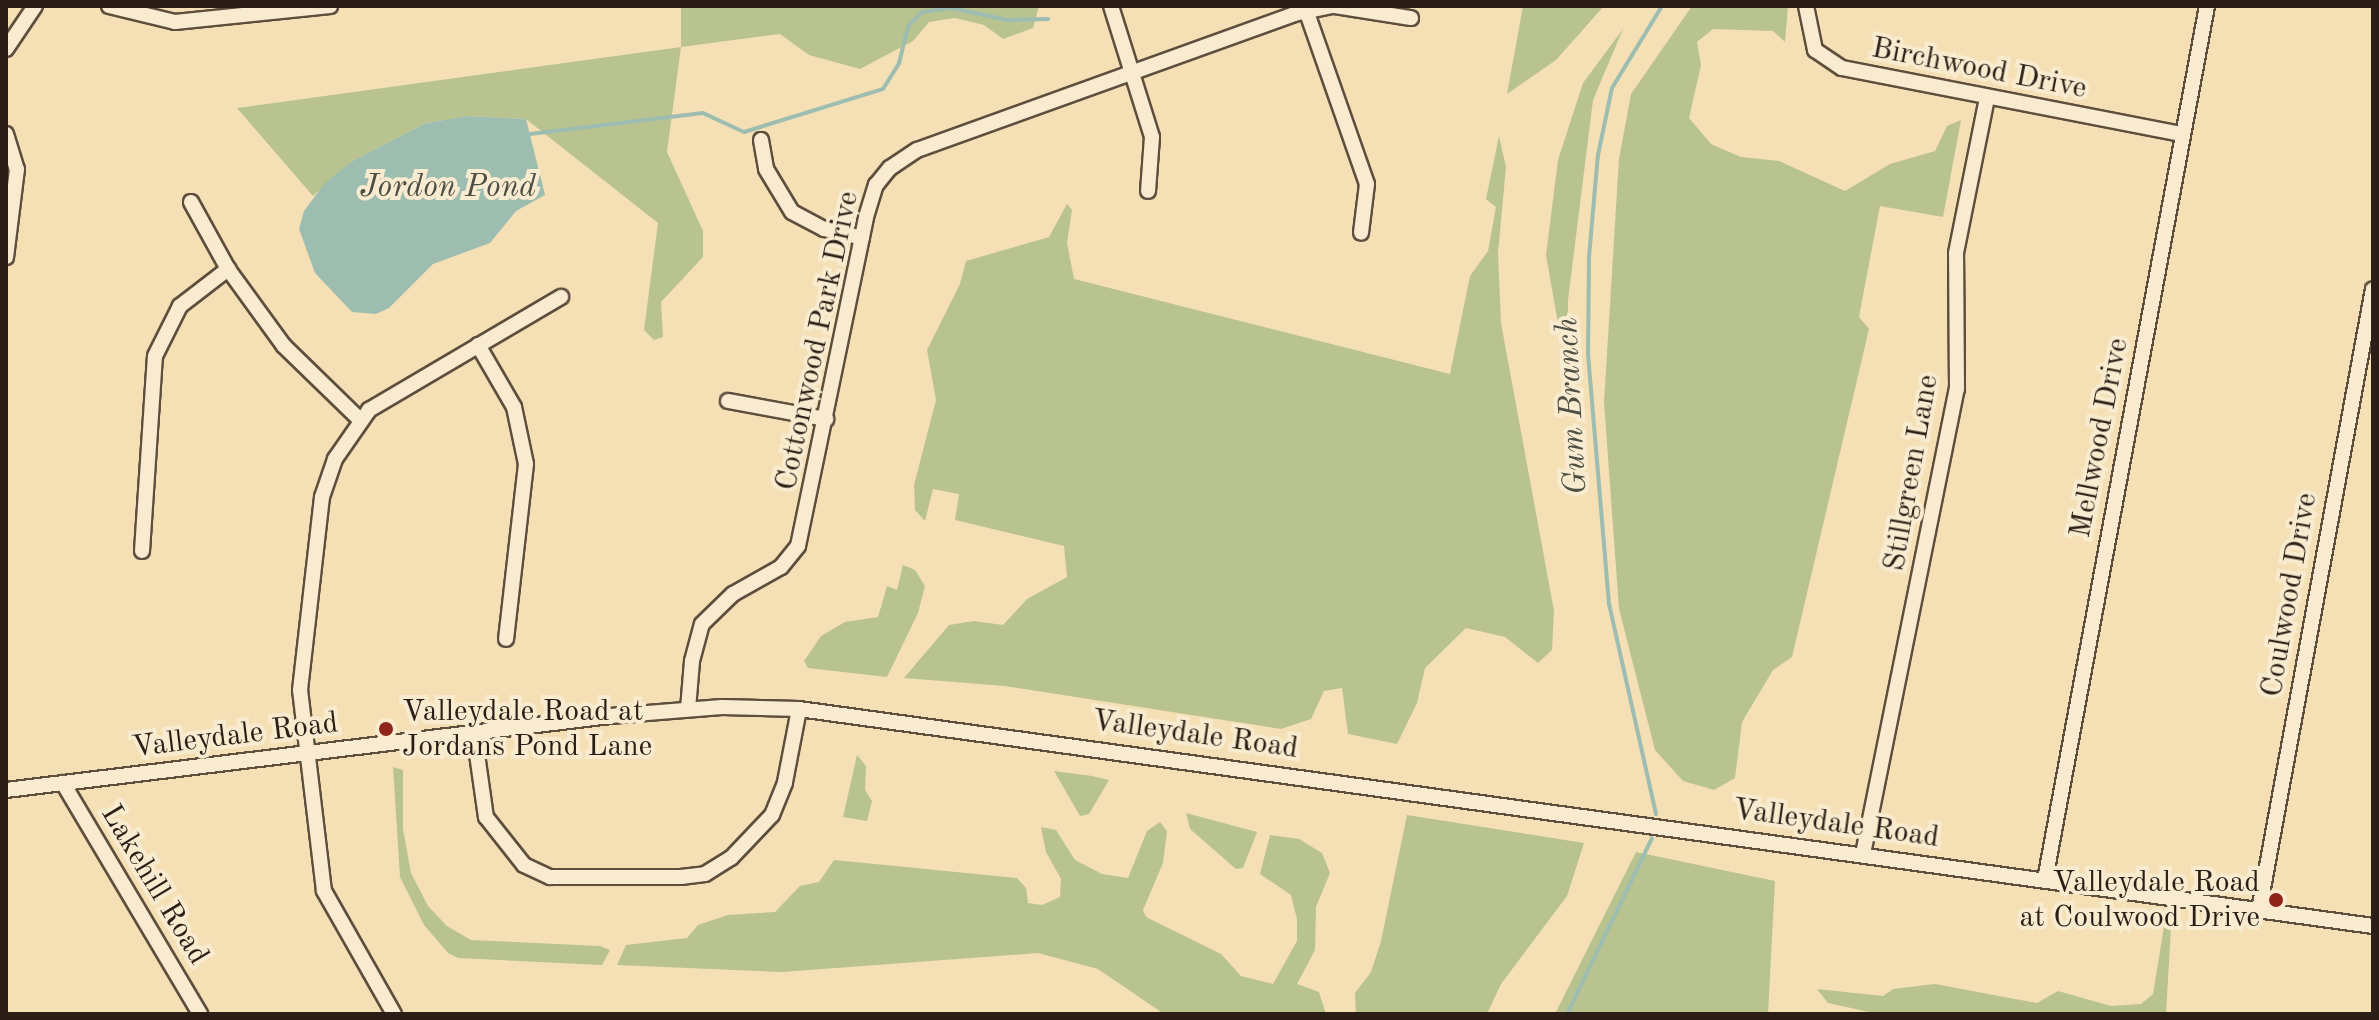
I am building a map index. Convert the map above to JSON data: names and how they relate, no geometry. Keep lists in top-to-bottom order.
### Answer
{
  "streets": {
    "street": [
      "Birchwood Drive",
      "Cottonwood Park Drive",
      "Mellwood Drive",
      "Stillgreen Lane",
      "Coulwood Drive",
      "Valleydale Road",
      "Lakehill Road"
    ]
  },
  "crossings": [
    ["Birchwood Drive", "Mellwood Drive"],
    ["Birchwood Drive", "Stillgreen Lane"],
    ["Cottonwood Park Drive", "Valleydale Road"],
    ["Mellwood Drive", "Valleydale Road"],
    ["Stillgreen Lane", "Valleydale Road"],
    ["Coulwood Drive", "Valleydale Road"],
    ["Valleydale Road", "Lakehill Road"]
  ],
  "water": ["Jordon Pond", "Gum Branch"],
  "places": ["Valleydale Road at Jordans Pond Lane", "Valleydale Road at Coulwood Drive"]
}
